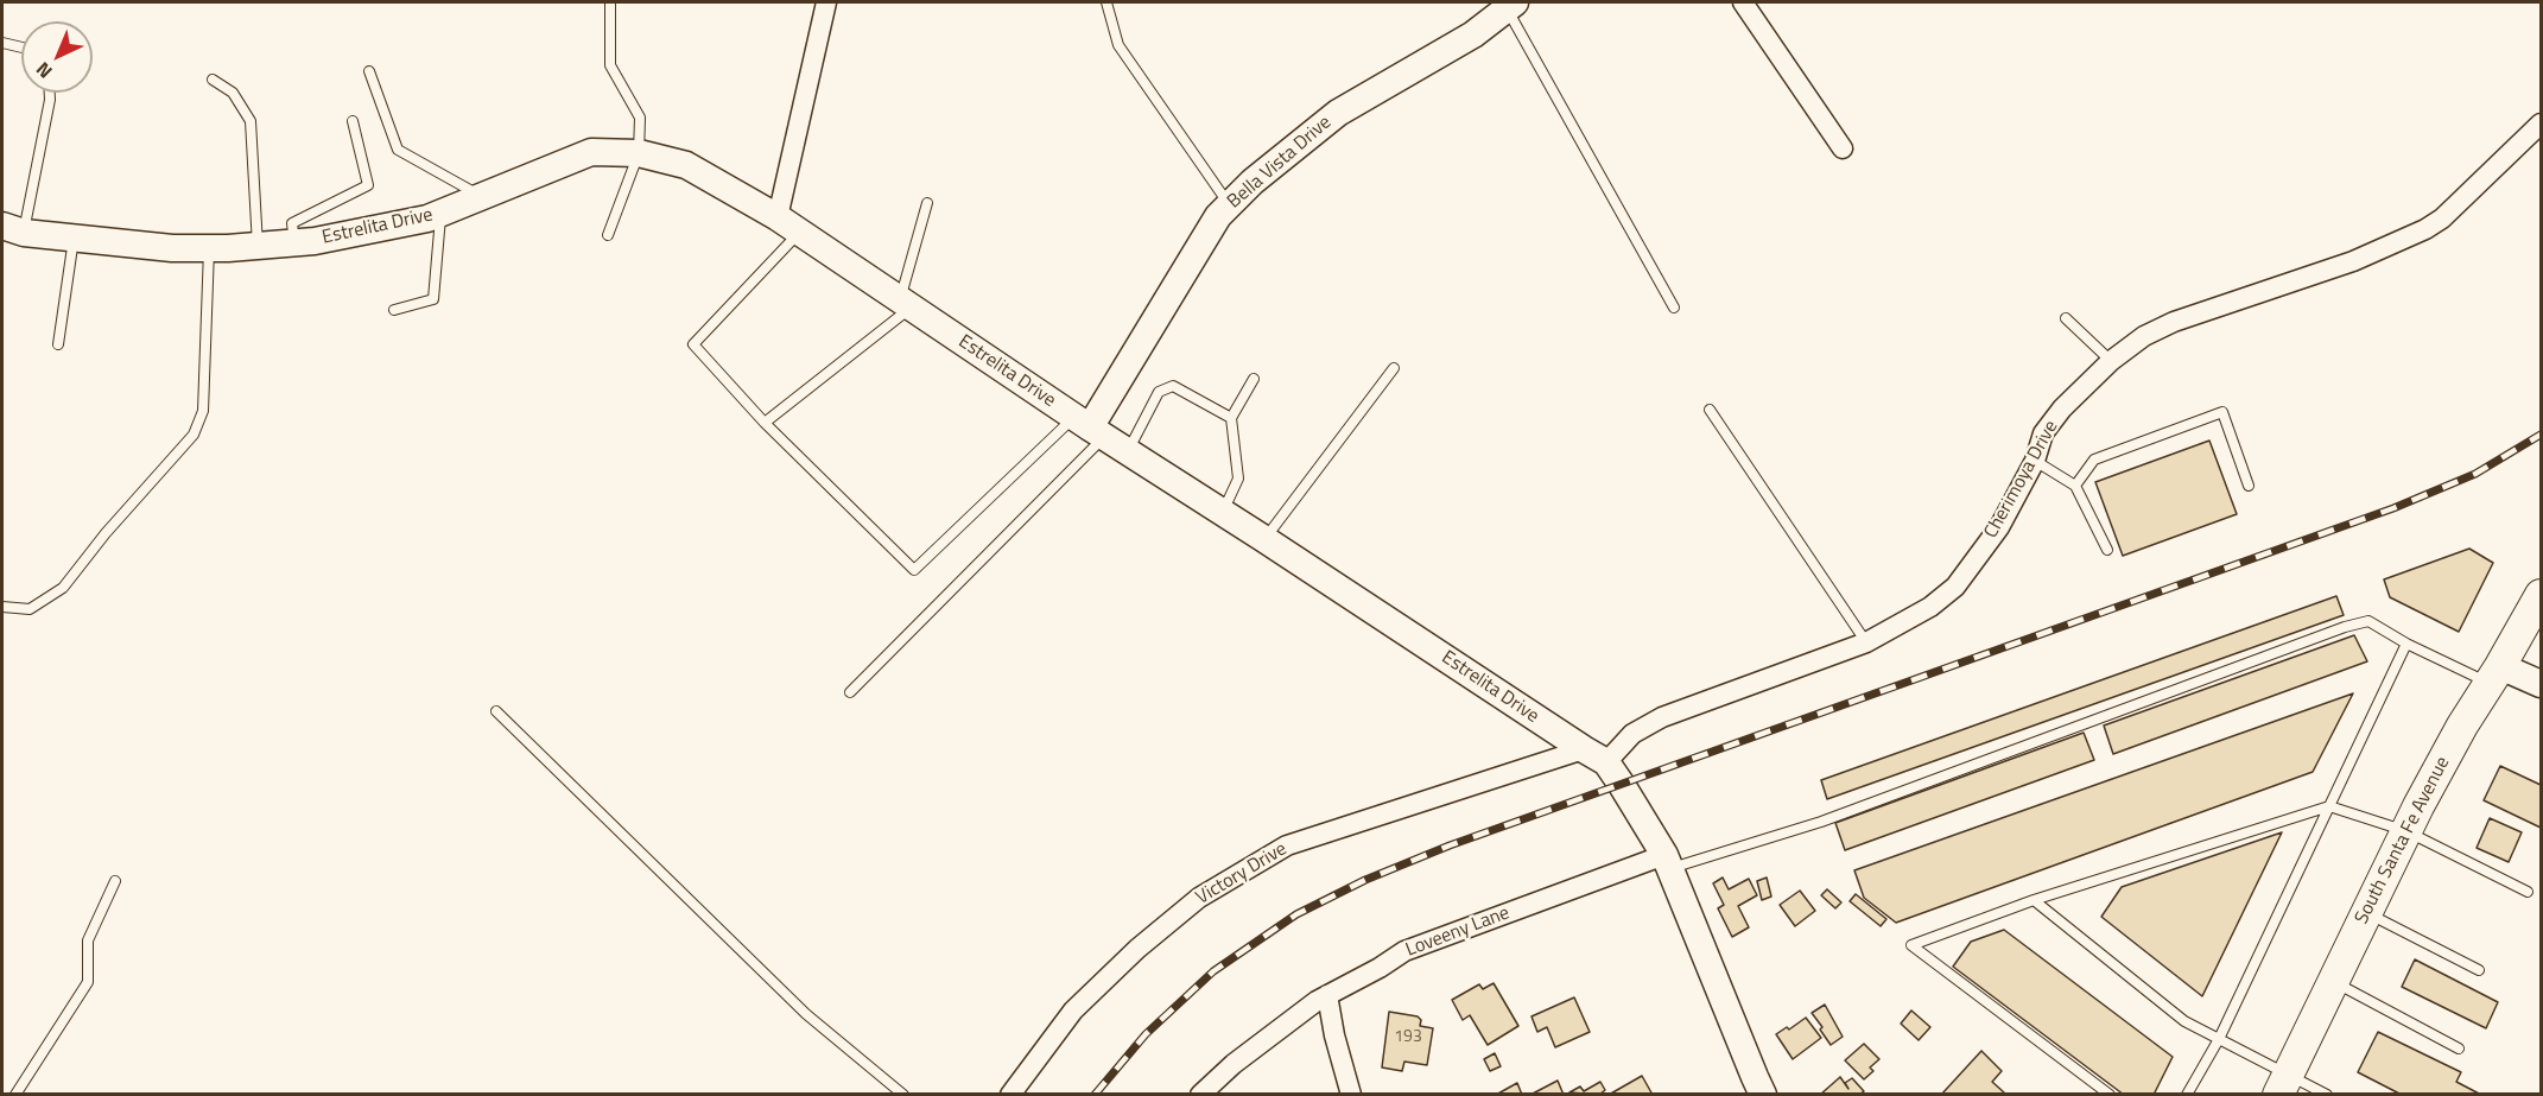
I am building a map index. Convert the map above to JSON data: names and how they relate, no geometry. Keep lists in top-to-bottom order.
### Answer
{
  "streets": {
    "main road": ["South Santa Fe Avenue"],
    "street": [
      "Bella Vista Drive",
      "Estrelita Drive",
      "Cherimoya Drive",
      "Victory Drive",
      "Loveeny Lane"
    ]
  },
  "crossings": [
    ["Bella Vista Drive", "Estrelita Drive"],
    ["Estrelita Drive", "Cherimoya Drive"],
    ["Estrelita Drive", "Victory Drive"],
    ["Estrelita Drive", "Loveeny Lane"],
    ["Cherimoya Drive", "Victory Drive"]
  ],
  "house_numbers": ["193"],
  "north": "bottom left"
}
